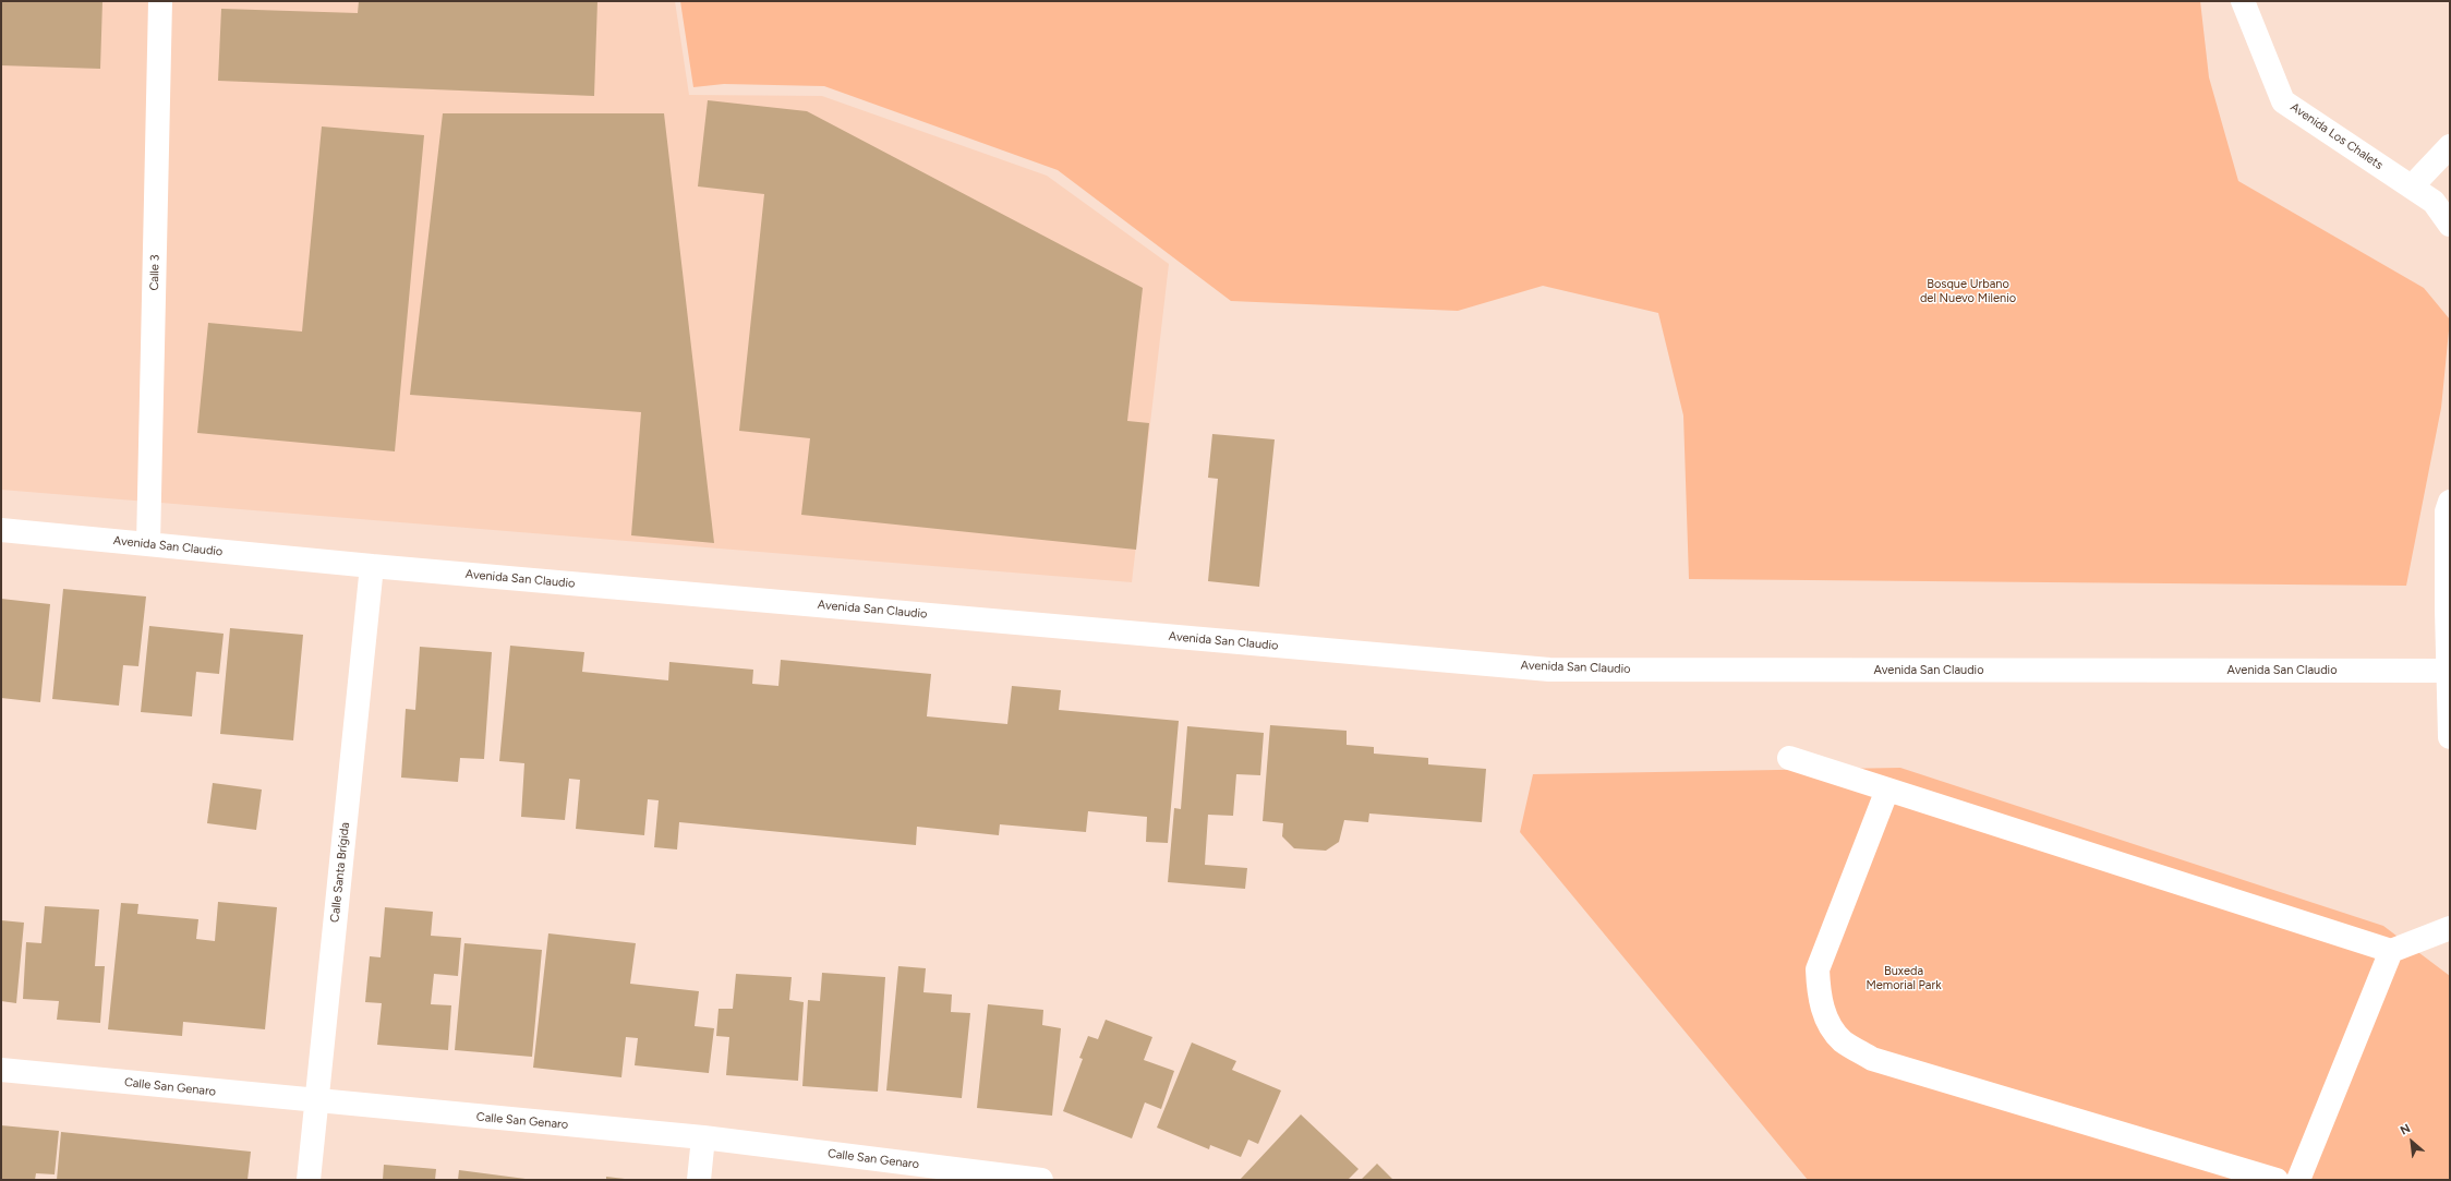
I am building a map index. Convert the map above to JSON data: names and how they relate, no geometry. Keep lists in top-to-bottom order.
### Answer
{
  "streets": {
    "street": [
      "Avenida Los Chalets",
      "Calle 3",
      "Avenida San Claudio",
      "Calle Santa Brígida",
      "Calle San Genaro"
    ]
  },
  "crossings": [
    ["Calle 3", "Avenida San Claudio"],
    ["Avenida San Claudio", "Calle Santa Brígida"],
    ["Calle Santa Brígida", "Calle San Genaro"]
  ],
  "parks": ["Bosque Urbano del Nuevo Milenio", "Buxeda Memorial Park"],
  "north": "top left"
}
